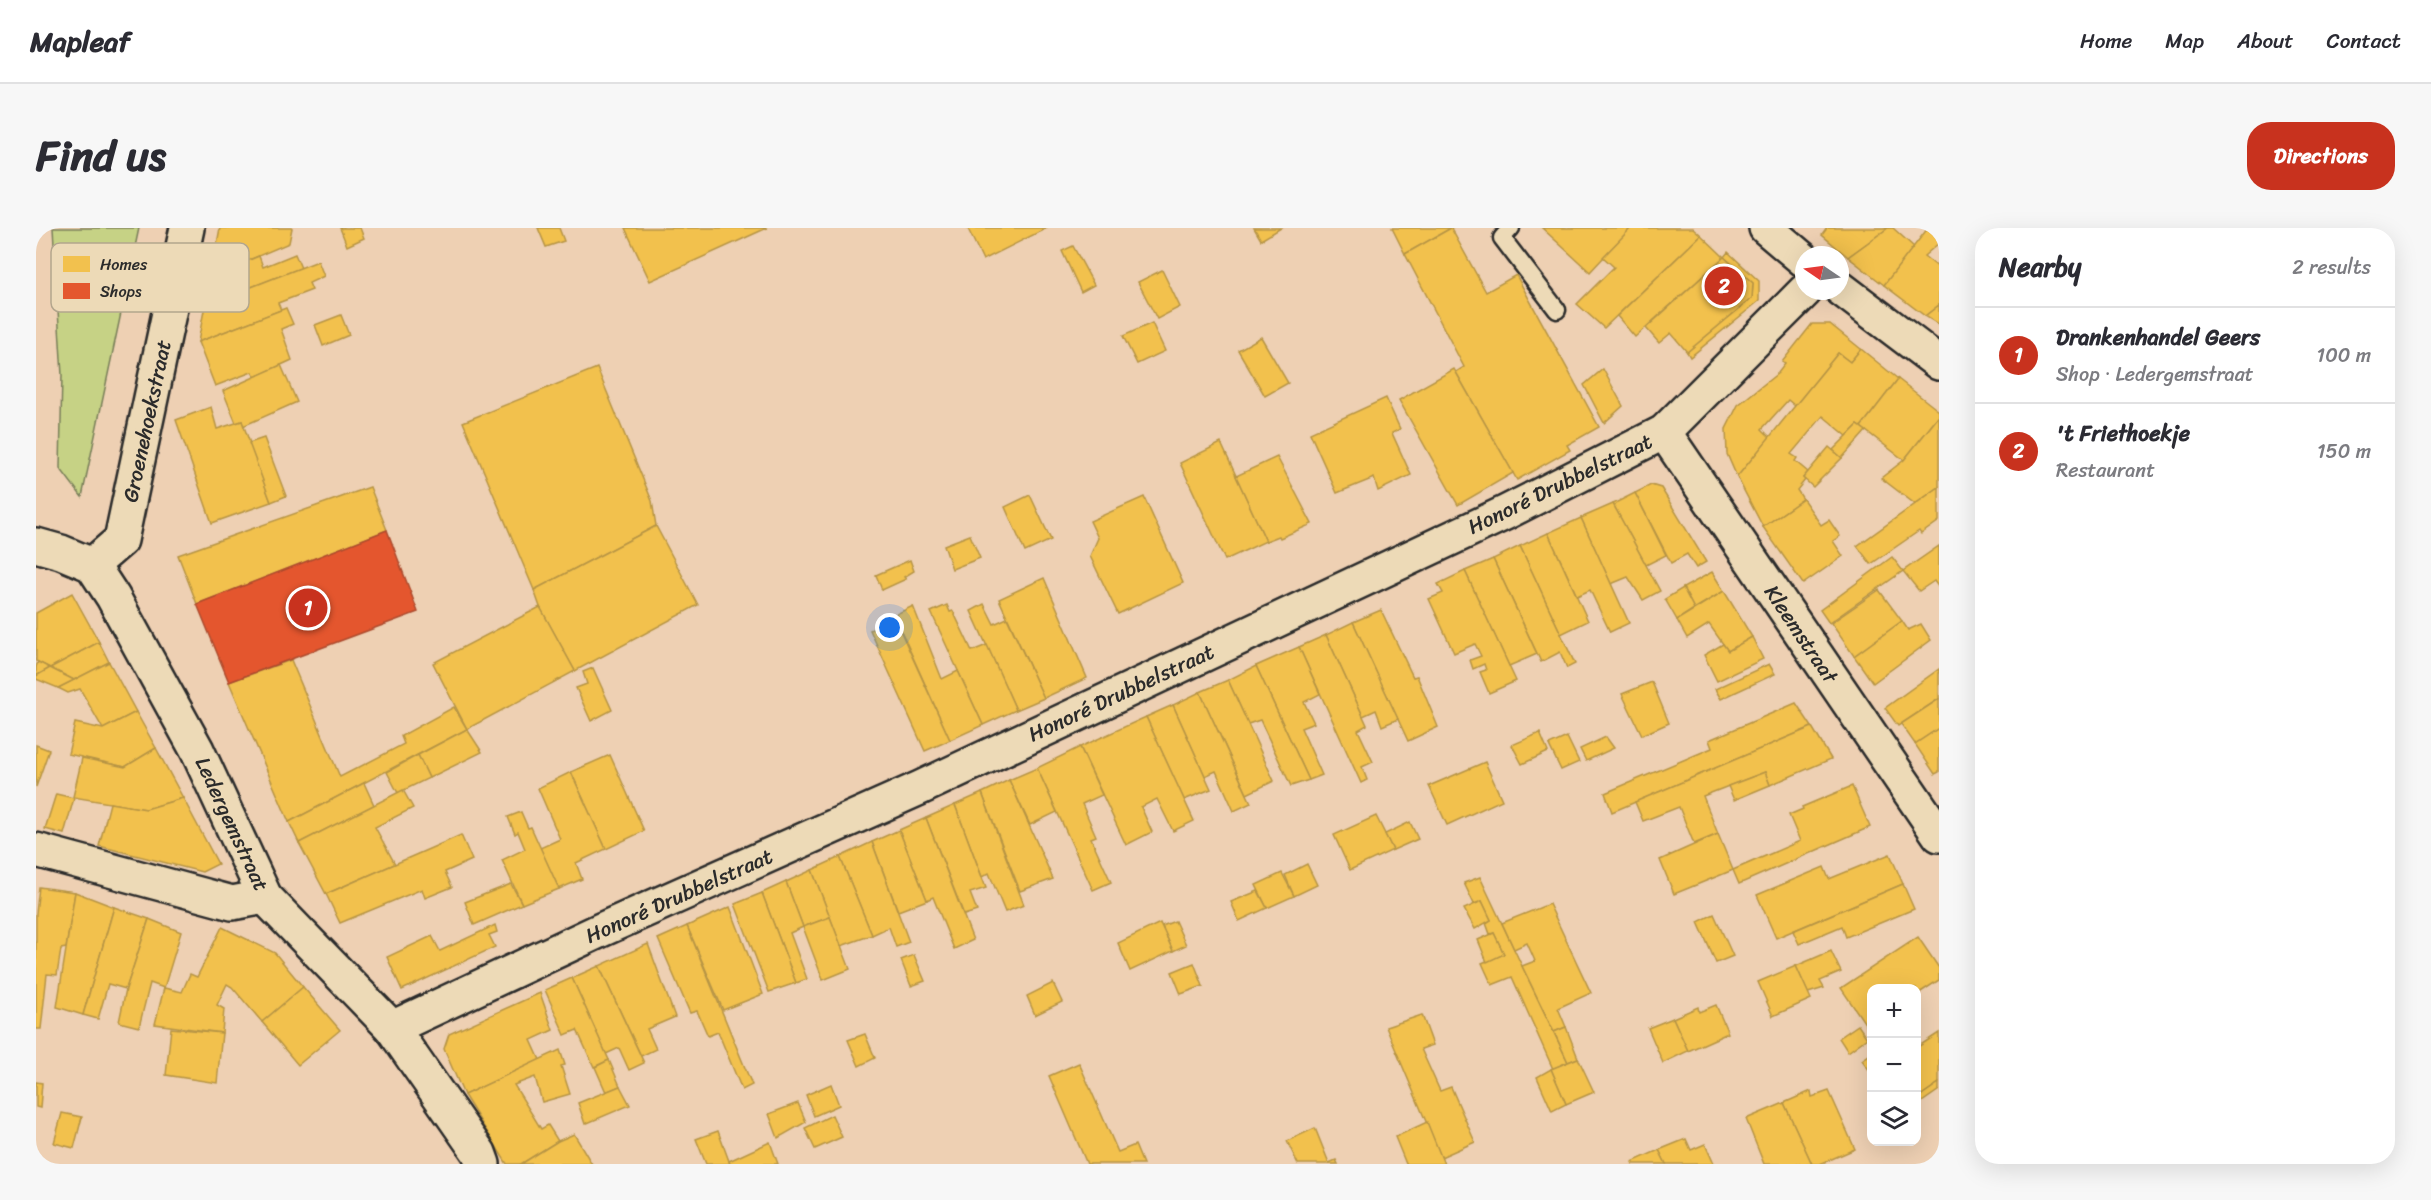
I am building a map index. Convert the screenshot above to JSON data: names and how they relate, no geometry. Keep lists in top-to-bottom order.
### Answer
{
  "streets": {
    "street": [
      "Groenehoekstraat",
      "Honoré Drubbelstraat",
      "Kleemstraat",
      "Ledergemstraat"
    ]
  },
  "crossings": [
    ["Groenehoekstraat", "Ledergemstraat"],
    ["Honoré Drubbelstraat", "Kleemstraat"],
    ["Honoré Drubbelstraat", "Ledergemstraat"]
  ],
  "legend": ["Homes", "Shops"],
  "north": "left",
  "page": {
    "header": "Mapleaf",
    "nav": [
      "Home",
      "Map",
      "About",
      "Contact"
    ],
    "title": "Find us",
    "buttons": "Directions",
    "heading": ["Nearby", "2 results"],
    "pins": ["2", "1"],
    "list": [
      {
        "mark": "1",
        "name": "Drankenhandel Geers",
        "note": "Shop · Ledergemstraat",
        "value": "100 m"
      },
      {
        "mark": "2",
        "name": "'t Friethoekje",
        "note": "Restaurant",
        "value": "150 m"
      }
    ],
    "map_buttons": ["+", "−"]
  }
}
